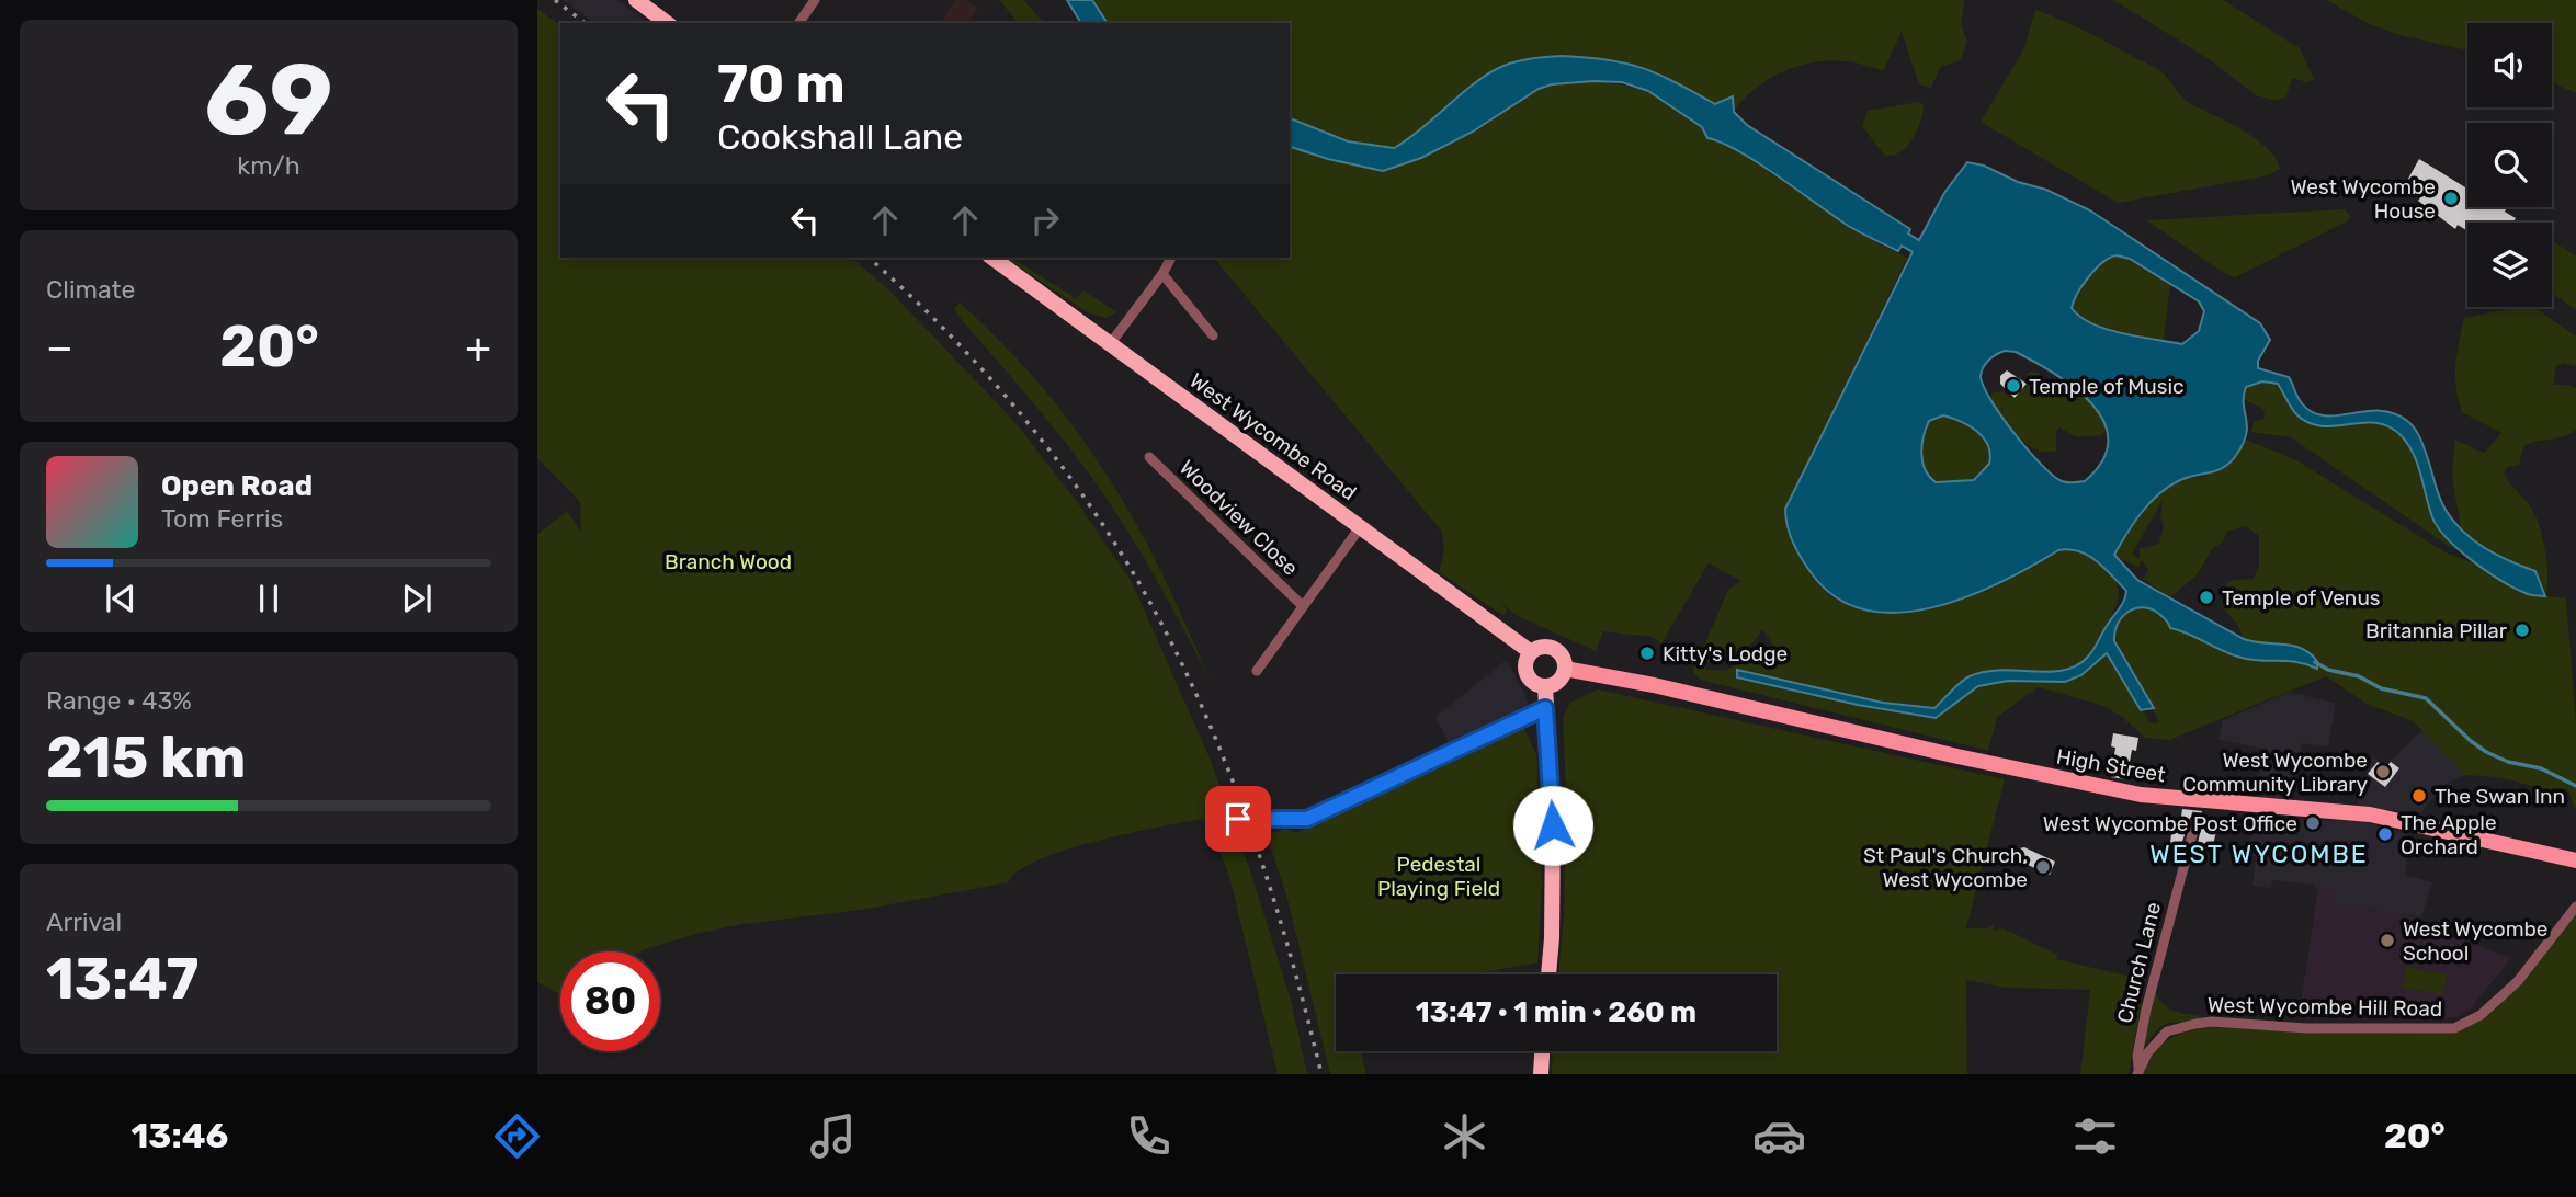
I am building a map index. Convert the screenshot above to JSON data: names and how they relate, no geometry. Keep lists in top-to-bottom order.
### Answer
{
  "streets": {
    "highway": ["West Wycombe Road"],
    "main road": ["High Street"],
    "street": ["Woodview Close", "Church Lane", "West Wycombe Hill Road"]
  },
  "crossings": [
    ["West Wycombe Road", "High Street"],
    ["Church Lane", "West Wycombe Hill Road"]
  ],
  "districts": ["WEST WYCOMBE"],
  "parks": ["Branch Wood", "Pedestal Playing Field"],
  "places": [
    "West Wycombe House",
    "Temple of Music",
    "Temple of Venus",
    "Britannia Pillar",
    "Kitty's Lodge",
    "West Wycombe Community Library",
    "The Swan Inn",
    "West Wycombe Post Office",
    "The Apple Orchard",
    "St Paul's Church, West Wycombe",
    "West Wycombe School"
  ],
  "page": {
    "tile": [
      ["69", "km/h"],
      "Climate",
      ["Range · 43%", "215 km"],
      ["Arrival", "13:47"]
    ],
    "turn": ["70 m", "Cookshall Lane"],
    "heat": ["−", "20°", "+"],
    "song": ["Open Road", "Tom Ferris"],
    "limit": "80",
    "trip": "13:47 · 1 min · 260 m",
    "tabs": ["13:46", "20°"]
  }
}
